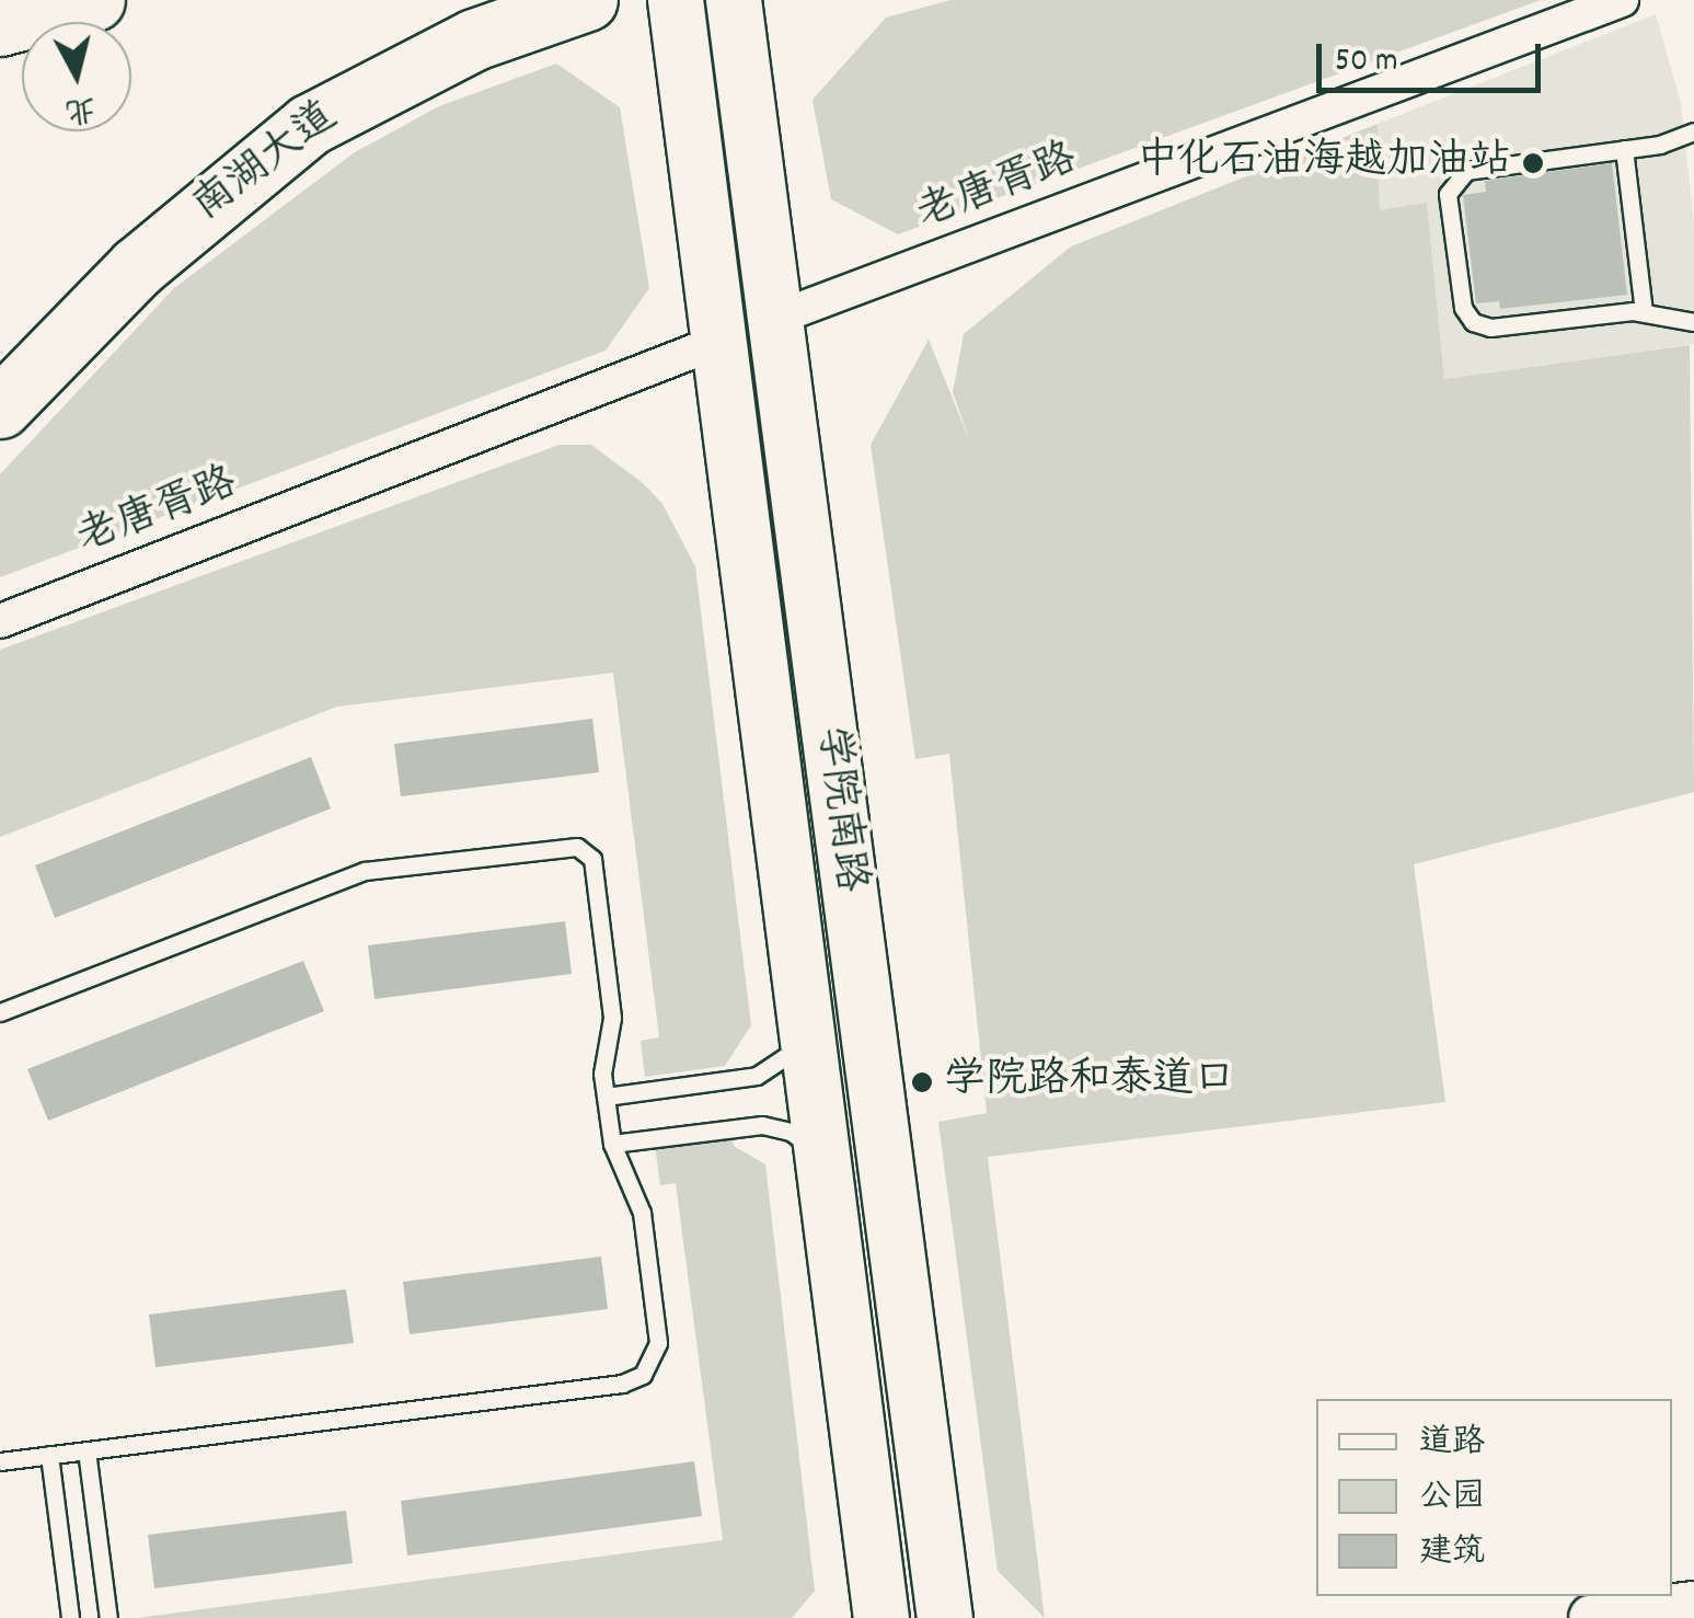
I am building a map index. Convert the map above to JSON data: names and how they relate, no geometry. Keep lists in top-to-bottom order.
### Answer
{
  "streets": {
    "highway": ["南湖大道"],
    "main road": ["学院南路"],
    "street": ["老唐胥路"]
  },
  "crossings": [
    ["老唐胥路", "学院南路"]
  ],
  "places": ["中化石油海越加油站", "学院路和泰道口"],
  "legend": ["道路", "公园", "建筑"],
  "scale_bar": "50 m",
  "north": "bottom"
}
